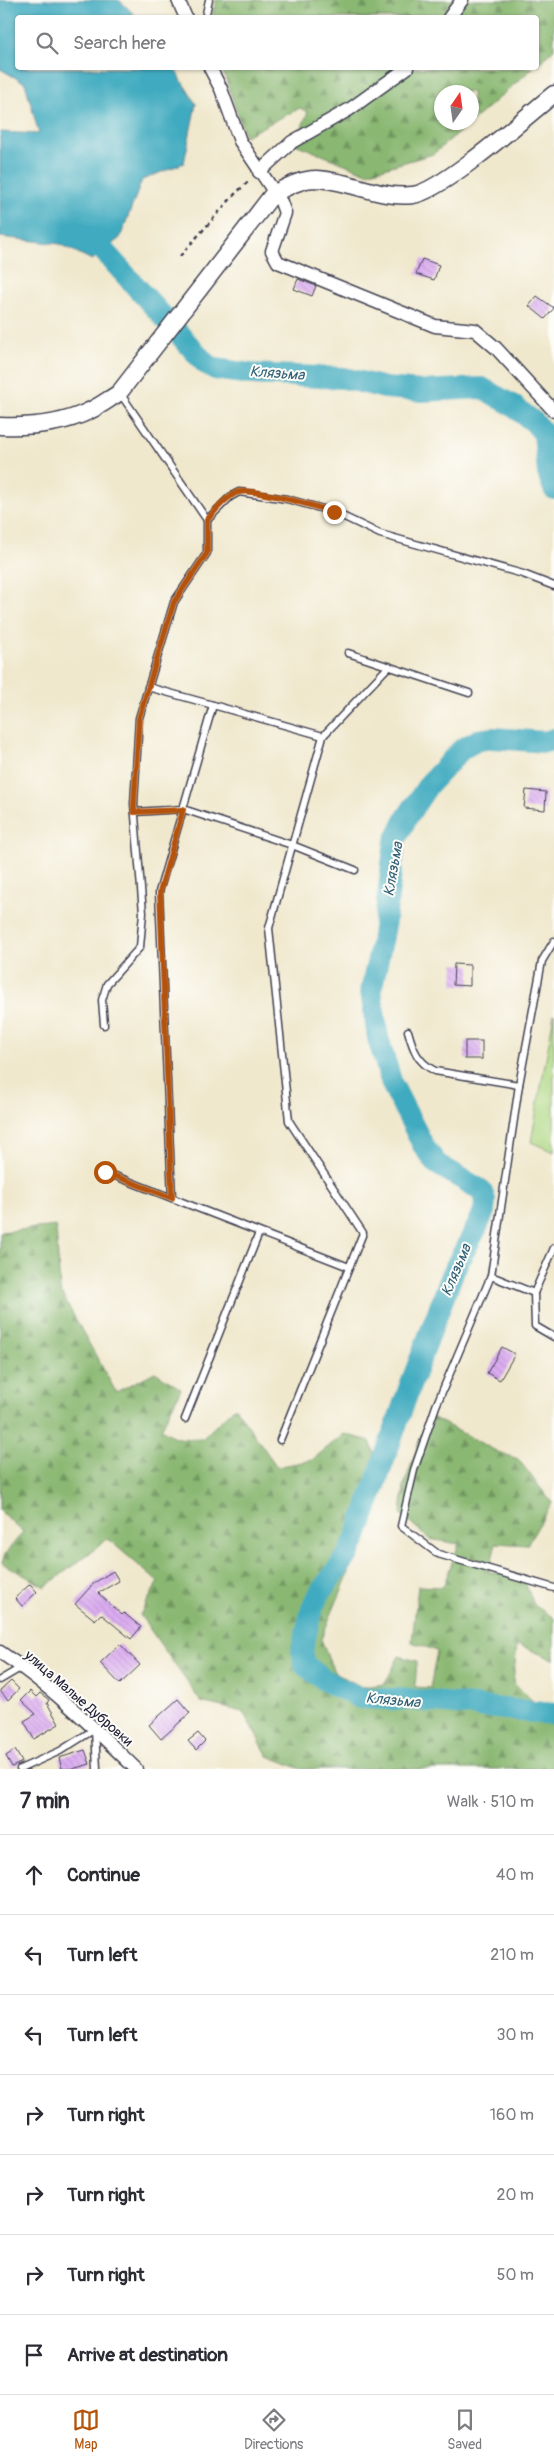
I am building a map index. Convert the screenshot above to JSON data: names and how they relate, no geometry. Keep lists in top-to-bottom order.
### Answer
{
  "streets": {
    "street": ["улица Малые Дубровки"]
  },
  "water": ["Клязьма"],
  "north": "top",
  "page": {
    "search": "Search here",
    "heading": ["7 min", "Walk · 510 m"],
    "list": [
      ["Continue", "40 m"],
      ["Turn left", "210 m"],
      ["Turn left", "30 m"],
      ["Turn right", "160 m"],
      ["Turn right", "20 m"],
      ["Turn right", "50 m"],
      "Arrive at destination"
    ],
    "nav": ["Map", "Directions", "Saved"]
  }
}
